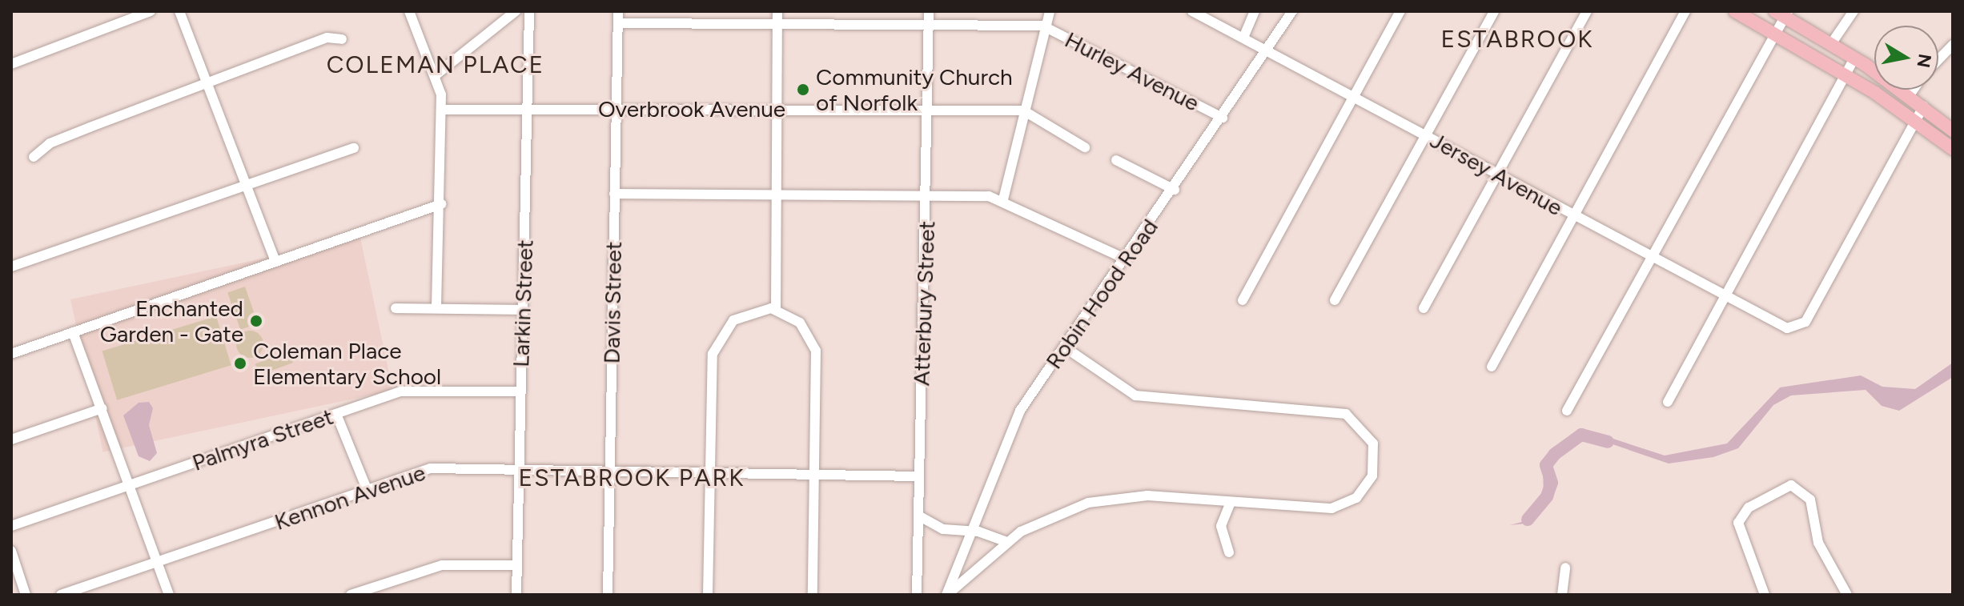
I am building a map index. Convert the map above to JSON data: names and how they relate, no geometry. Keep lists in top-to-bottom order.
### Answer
{
  "streets": {
    "street": [
      "Hurley Avenue",
      "Overbrook Avenue",
      "Jersey Avenue",
      "Robin Hood Road",
      "Davis Street",
      "Larkin Street",
      "Atterbury Street",
      "Palmyra Street",
      "Kennon Avenue"
    ]
  },
  "crossings": [
    ["Hurley Avenue", "Robin Hood Road"],
    ["Hurley Avenue", "Davis Street"],
    ["Hurley Avenue", "Atterbury Street"],
    ["Overbrook Avenue", "Davis Street"],
    ["Overbrook Avenue", "Larkin Street"],
    ["Overbrook Avenue", "Atterbury Street"],
    ["Jersey Avenue", "Robin Hood Road"],
    ["Davis Street", "Kennon Avenue"],
    ["Larkin Street", "Palmyra Street"],
    ["Larkin Street", "Kennon Avenue"],
    ["Atterbury Street", "Kennon Avenue"]
  ],
  "districts": ["ESTABROOK", "COLEMAN PLACE", "ESTABROOK PARK"],
  "places": ["Community Church of Norfolk", "Enchanted Garden - Gate", "Coleman Place Elementary School"],
  "north": "right"
}
